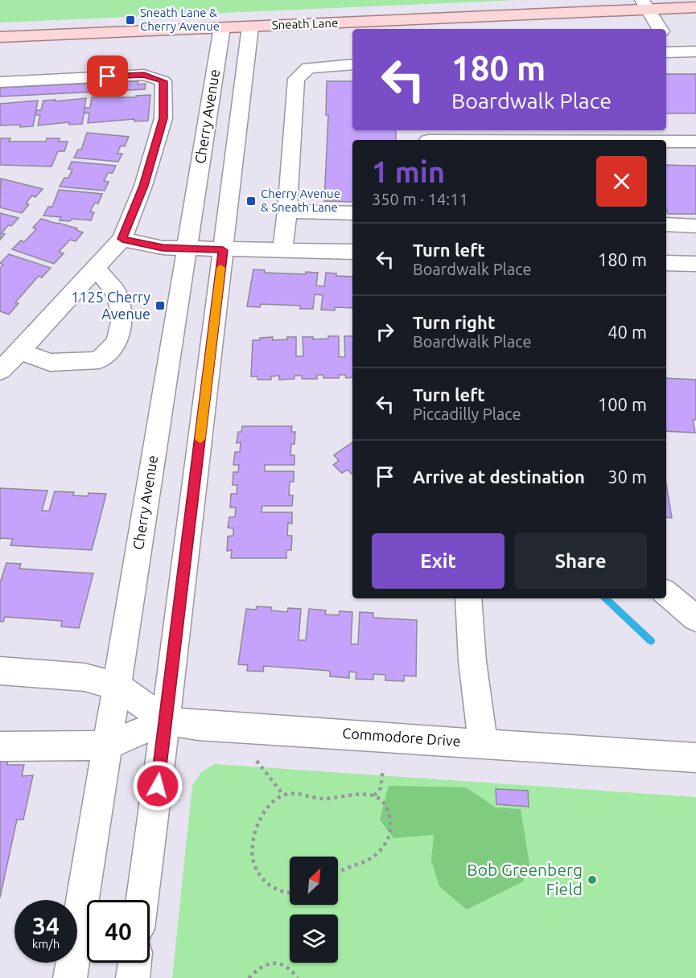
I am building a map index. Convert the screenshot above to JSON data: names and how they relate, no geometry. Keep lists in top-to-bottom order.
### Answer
{
  "streets": {
    "main road": ["Sneath Lane"],
    "street": ["Cherry Avenue", "Commodore Drive"]
  },
  "crossings": [
    ["Sneath Lane", "Cherry Avenue"],
    ["Cherry Avenue", "Commodore Drive"]
  ],
  "places": {
    "transit": ["Sneath Lane & Cherry Avenue", "Cherry Avenue & Sneath Lane", "1125 Cherry Avenue"],
    "other": ["Bob Greenberg Field"]
  },
  "north": "top right",
  "page": {
    "turn": ["180 m", "Boardwalk Place"],
    "heading": ["1 min", "350 m · 14:11"],
    "list": [
      {
        "name": "Turn left",
        "note": "Boardwalk Place",
        "value": "180 m"
      },
      {
        "name": "Turn right",
        "note": "Boardwalk Place",
        "value": "40 m"
      },
      {
        "name": "Turn left",
        "note": "Piccadilly Place",
        "value": "100 m"
      },
      {
        "name": "Arrive at destination",
        "value": "30 m"
      }
    ],
    "buttons": ["Exit", "Share"],
    "speed": "34 km/h",
    "limit": "40"
  }
}
